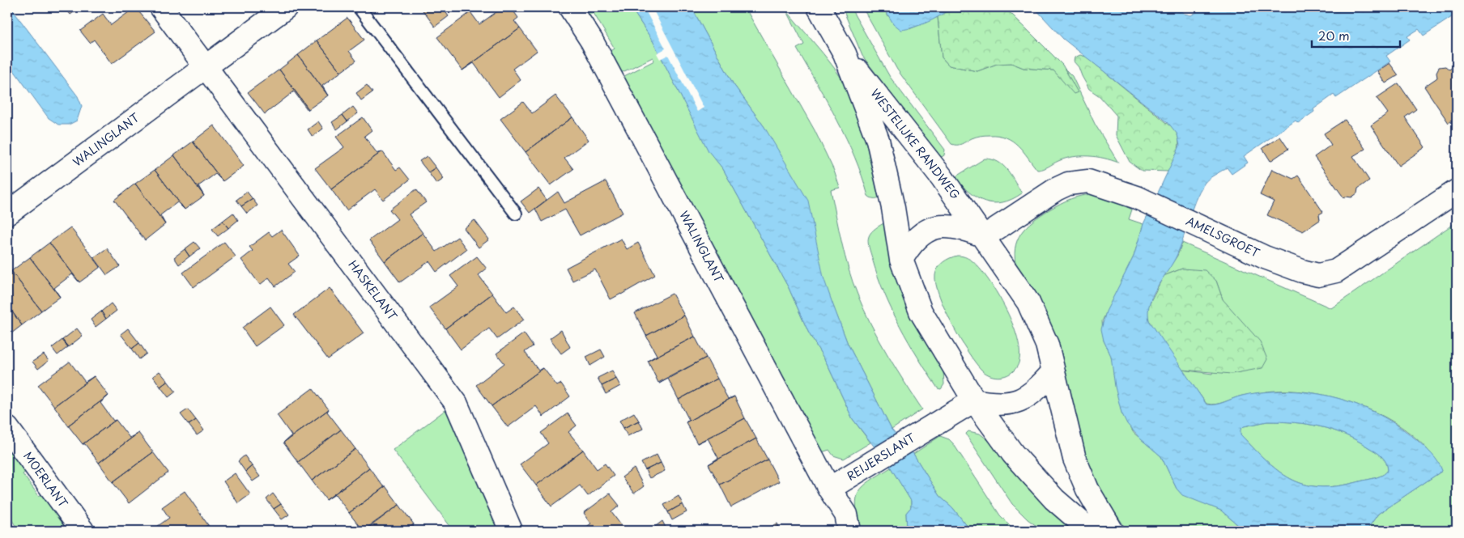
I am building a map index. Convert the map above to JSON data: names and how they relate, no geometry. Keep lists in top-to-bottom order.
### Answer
{
  "streets": {
    "street": [
      "WALINGLANT",
      "WESTELIJKE RANDWEG",
      "AMELSGROET",
      "HASKELANT",
      "REIJERSLANT",
      "MOERLANT"
    ]
  },
  "crossings": [
    ["WALINGLANT", "HASKELANT"],
    ["WALINGLANT", "REIJERSLANT"],
    ["WESTELIJKE RANDWEG", "AMELSGROET"],
    ["WESTELIJKE RANDWEG", "REIJERSLANT"]
  ],
  "scale_bar": "20 m"
}
